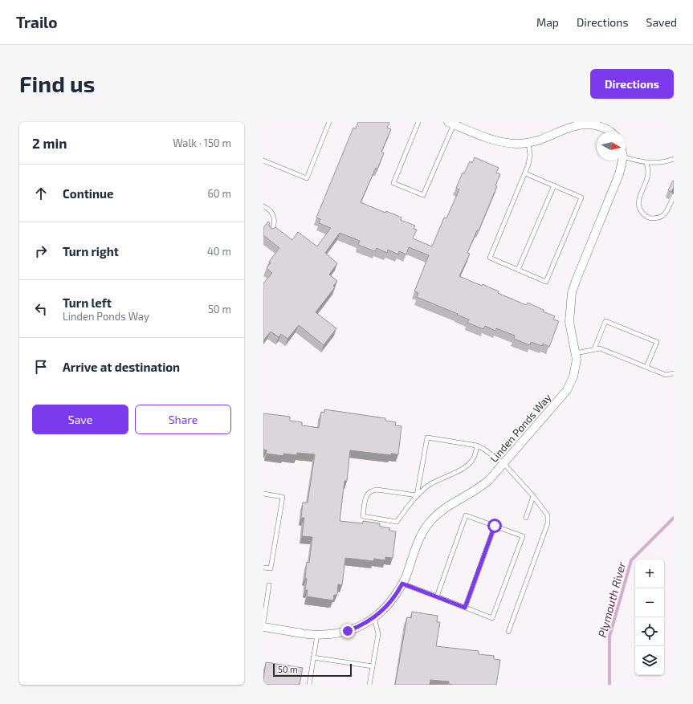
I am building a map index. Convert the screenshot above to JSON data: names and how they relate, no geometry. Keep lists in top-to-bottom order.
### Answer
{
  "streets": {
    "street": ["Linden Ponds Way"]
  },
  "water": ["Plymouth River"],
  "scale_bar": "50 m",
  "north": "right",
  "page": {
    "header": "Trailo",
    "nav": ["Map", "Directions", "Saved"],
    "buttons": [
      "Directions",
      ["Save", "Share"]
    ],
    "title": "Find us",
    "heading": ["2 min", "Walk · 150 m"],
    "list": [
      ["Continue", "60 m"],
      ["Turn right", "40 m"],
      ["Turn left", "Linden Ponds Way", "50 m"],
      "Arrive at destination"
    ],
    "map_buttons": ["+", "−"],
    "scale": "50 m"
  }
}
